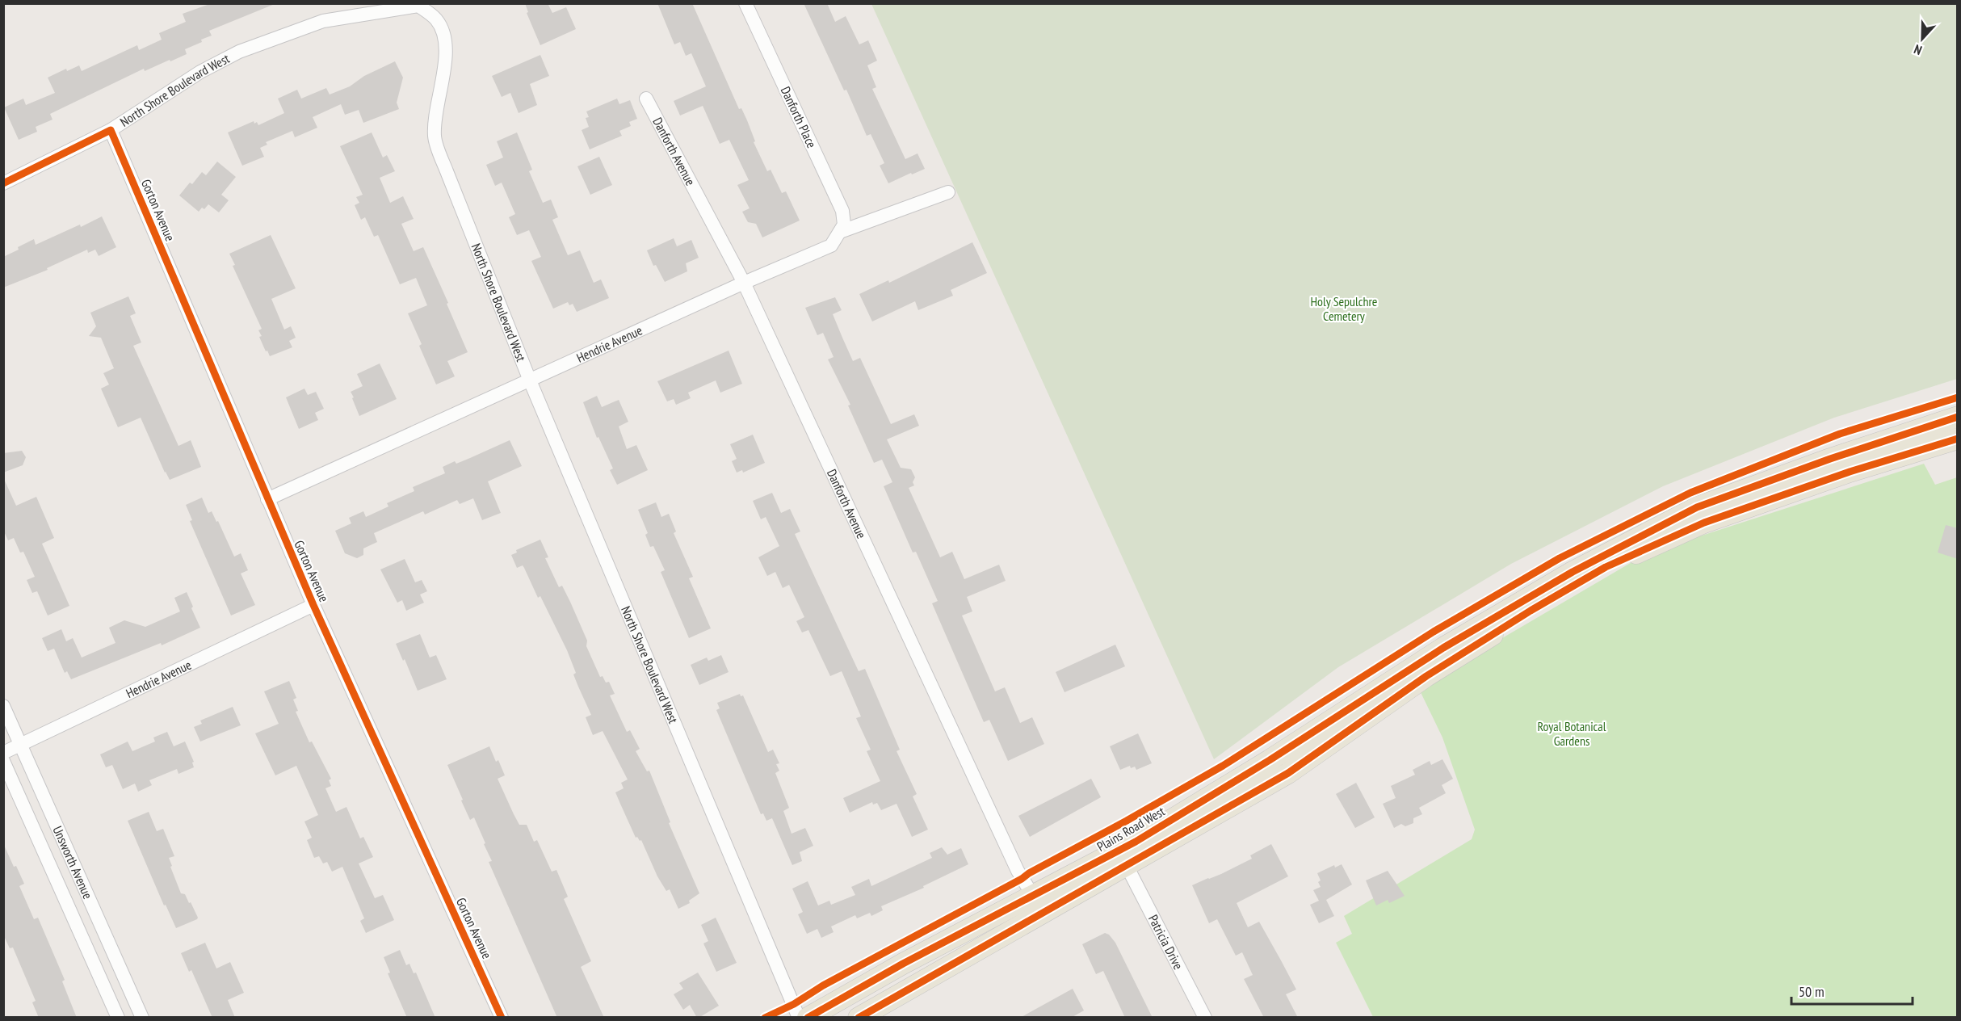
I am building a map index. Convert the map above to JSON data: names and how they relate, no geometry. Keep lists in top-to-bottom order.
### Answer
{
  "streets": {
    "main road": ["Plains Road West"],
    "street": [
      "North Shore Boulevard West",
      "Danforth Place",
      "Danforth Avenue",
      "Gorton Avenue",
      "Hendrie Avenue",
      "Unsworth Avenue",
      "Patricia Drive"
    ]
  },
  "crossings": [
    ["North Shore Boulevard West", "Gorton Avenue"],
    ["North Shore Boulevard West", "Hendrie Avenue"],
    ["Danforth Place", "Hendrie Avenue"],
    ["Danforth Avenue", "Hendrie Avenue"],
    ["Danforth Avenue", "Plains Road West"],
    ["Gorton Avenue", "Hendrie Avenue"],
    ["Hendrie Avenue", "Unsworth Avenue"],
    ["Plains Road West", "Patricia Drive"]
  ],
  "parks": ["Holy Sepulchre Cemetery", "Royal Botanical Gardens"],
  "scale_bar": "50 m",
  "north": "bottom"
}
